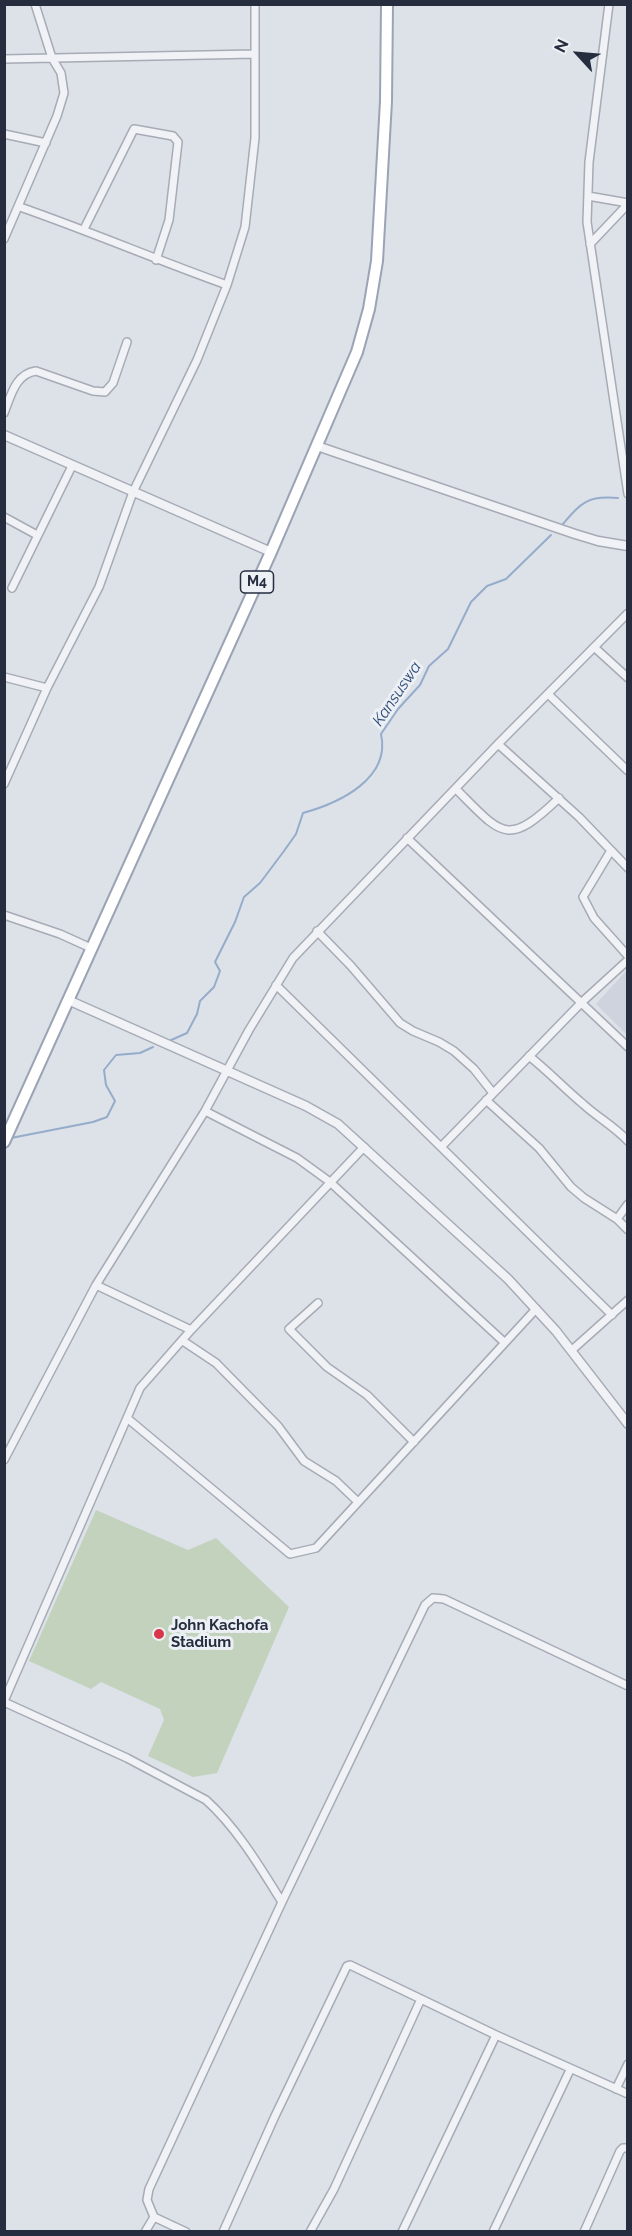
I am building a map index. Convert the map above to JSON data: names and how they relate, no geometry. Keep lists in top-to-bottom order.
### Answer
{
  "streets": {
    "main road": ["M4"]
  },
  "water": ["Kansuswa"],
  "places": ["John Kachofa Stadium"],
  "north": "top left"
}
